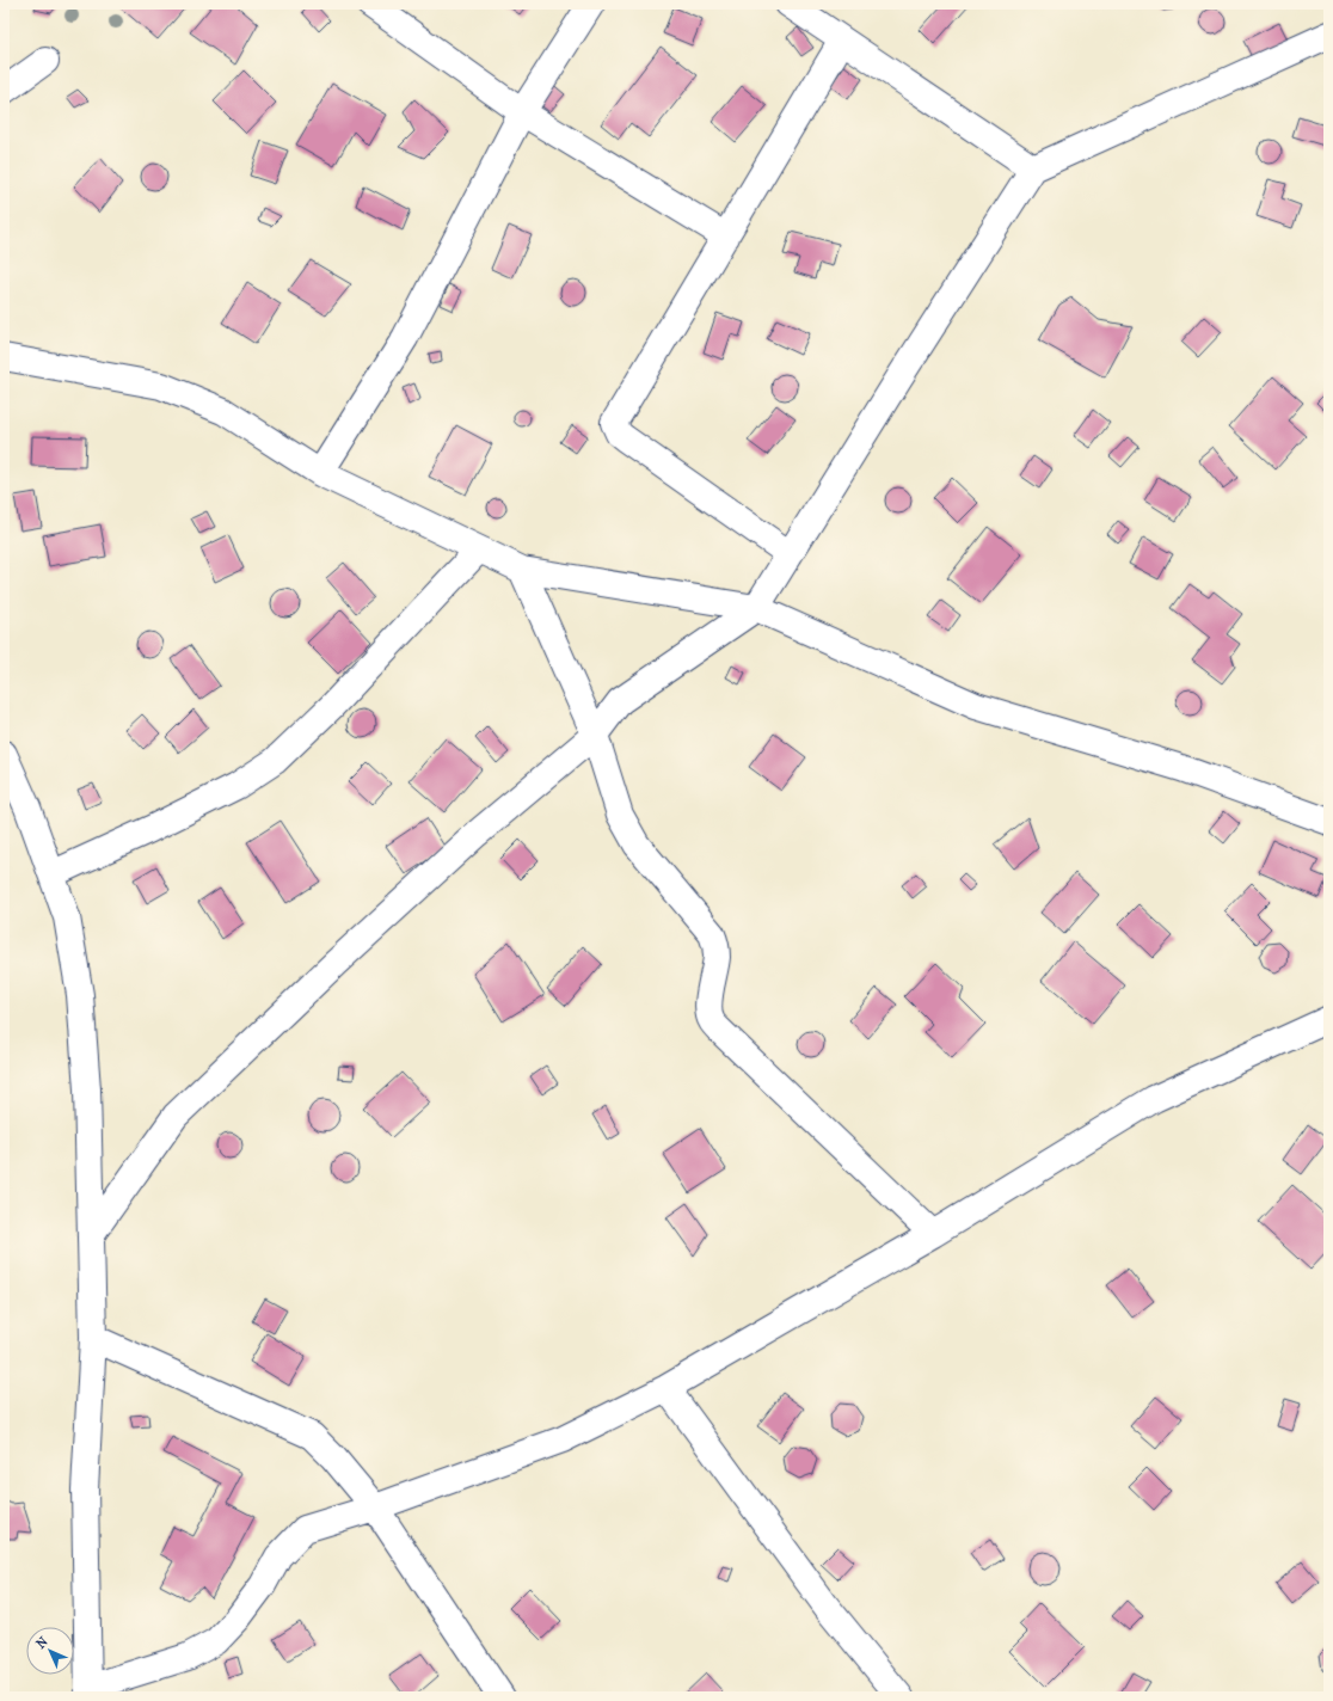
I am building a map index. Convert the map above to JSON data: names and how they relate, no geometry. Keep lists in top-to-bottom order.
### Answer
{
  "north": "top left"
}
